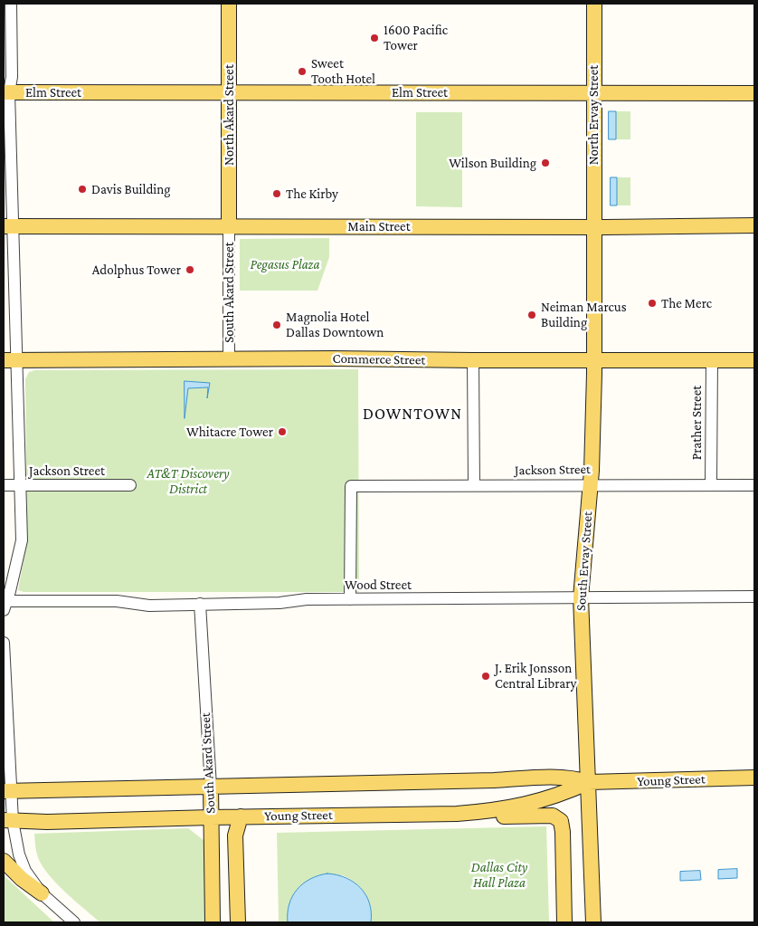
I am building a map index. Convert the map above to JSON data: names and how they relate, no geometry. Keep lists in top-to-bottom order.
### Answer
{
  "streets": {
    "main road": [
      "Elm Street",
      "North Akard Street",
      "North Ervay Street",
      "Main Street",
      "South Akard Street",
      "Commerce Street",
      "South Ervay Street",
      "Young Street"
    ],
    "street": ["Prather Street", "Jackson Street", "Wood Street"]
  },
  "crossings": [
    ["Elm Street", "North Akard Street"],
    ["Elm Street", "North Ervay Street"],
    ["North Akard Street", "Main Street"],
    ["North Akard Street", "South Akard Street"],
    ["North Ervay Street", "Main Street"],
    ["North Ervay Street", "South Ervay Street"],
    ["Main Street", "South Akard Street"],
    ["Main Street", "South Ervay Street"],
    ["South Akard Street", "Commerce Street"],
    ["South Akard Street", "Wood Street"],
    ["South Akard Street", "Young Street"],
    ["Commerce Street", "Prather Street"],
    ["Commerce Street", "South Ervay Street"],
    ["Prather Street", "Jackson Street"],
    ["Jackson Street", "South Ervay Street"],
    ["Jackson Street", "Wood Street"],
    ["South Ervay Street", "Wood Street"],
    ["South Ervay Street", "Young Street"]
  ],
  "districts": ["DOWNTOWN"],
  "parks": ["Pegasus Plaza", "AT&T Discovery District", "Dallas City Hall Plaza"],
  "places": [
    "1600 Pacific Tower",
    "Sweet Tooth Hotel",
    "Wilson Building",
    "Davis Building",
    "The Kirby",
    "Adolphus Tower",
    "The Merc",
    "Neiman Marcus Building",
    "Magnolia Hotel Dallas Downtown",
    "Whitacre Tower",
    "J. Erik Jonsson Central Library"
  ]
}
